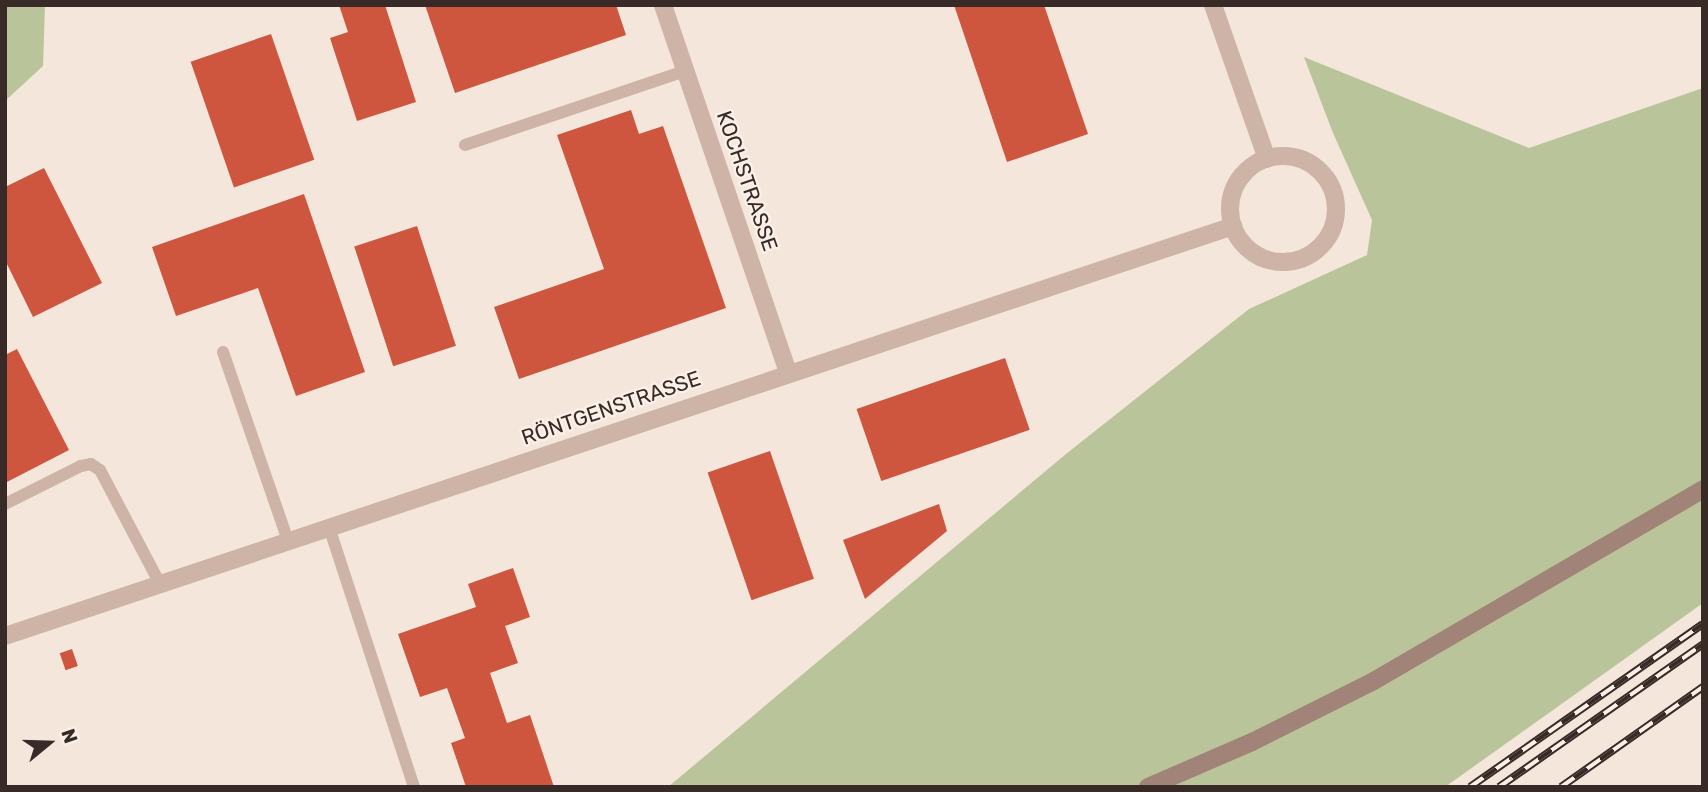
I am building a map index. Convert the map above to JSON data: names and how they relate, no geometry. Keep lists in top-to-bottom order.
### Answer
{
  "streets": {
    "street": ["KOCHSTRASSE", "RÖNTGENSTRASSE"]
  },
  "crossings": [
    ["KOCHSTRASSE", "RÖNTGENSTRASSE"]
  ],
  "north": "right"
}
